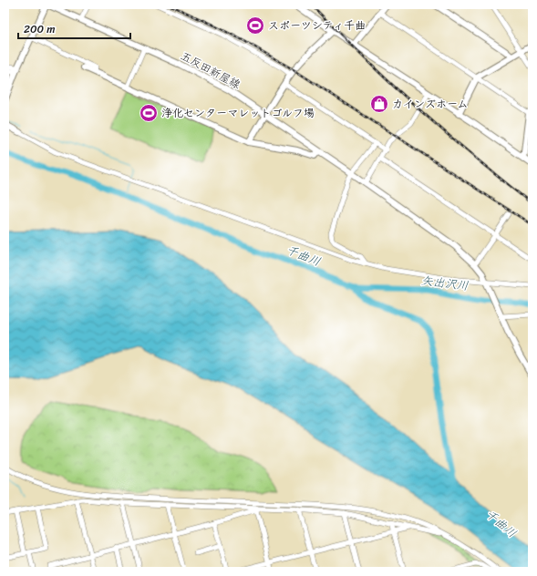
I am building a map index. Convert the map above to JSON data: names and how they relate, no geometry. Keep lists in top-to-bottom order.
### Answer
{
  "streets": {
    "street": ["五反田新屋線"]
  },
  "water": ["千曲川", "矢出沢川"],
  "places": {
    "sports": ["スポーツシティ千曲", "浄化センターマレットゴルフ場"],
    "shop": ["カインズホーム"]
  },
  "scale_bar": "200 m"
}
